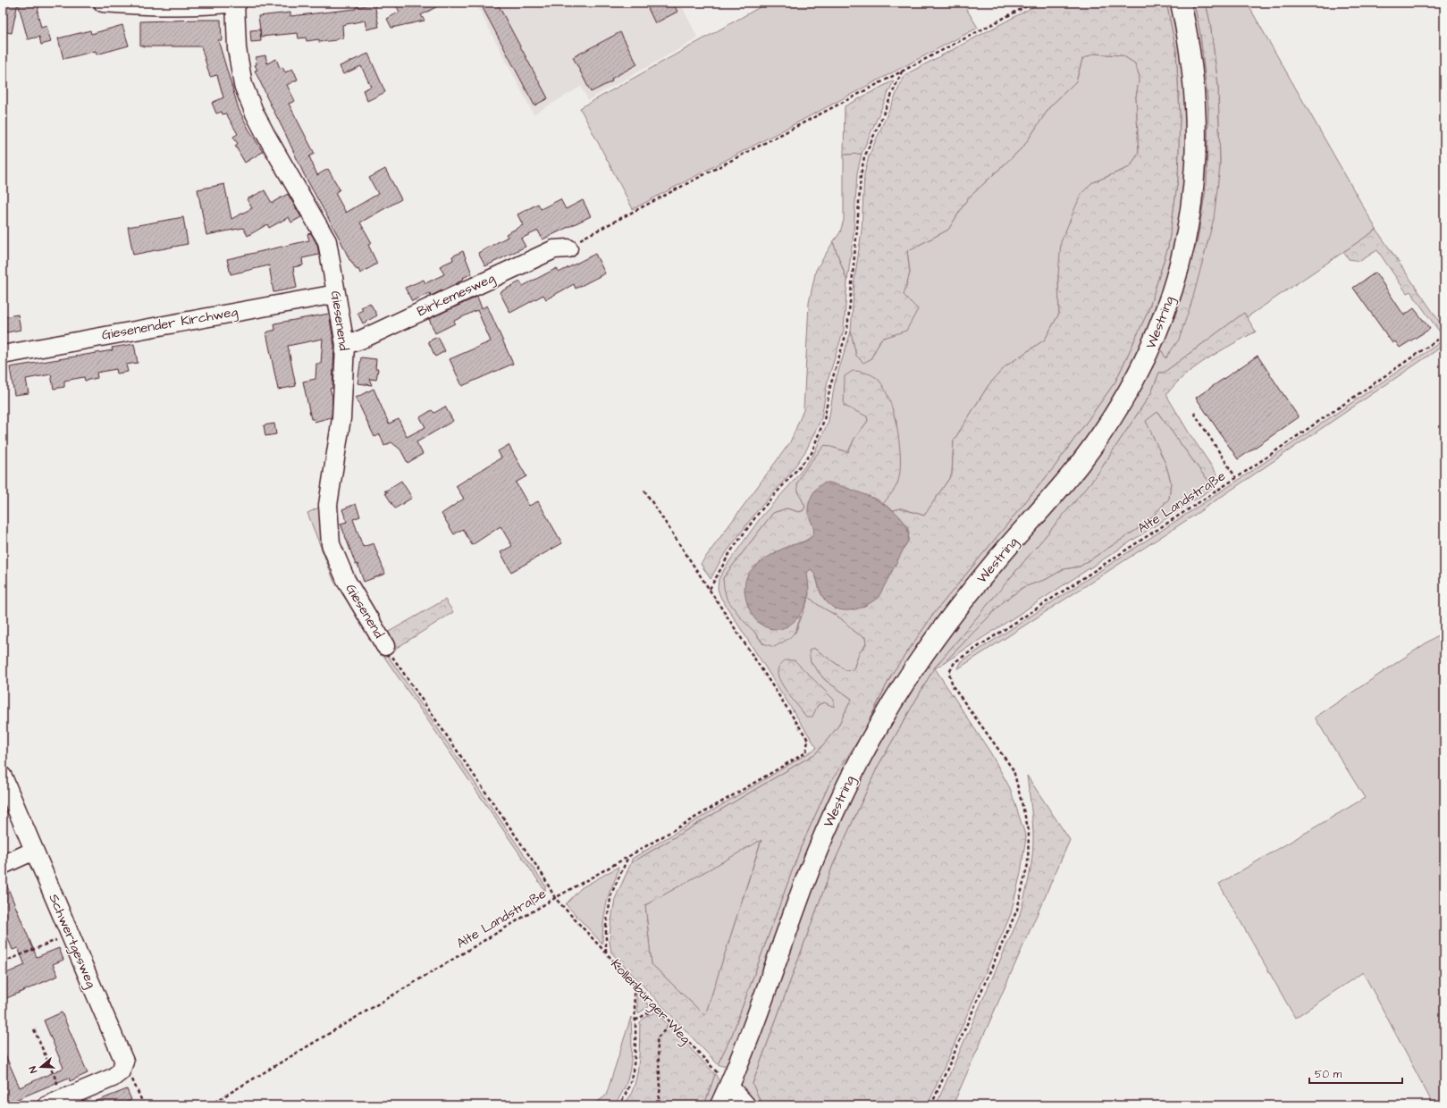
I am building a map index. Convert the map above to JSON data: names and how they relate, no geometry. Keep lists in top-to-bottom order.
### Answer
{
  "streets": {
    "main road": ["Westring"],
    "street": [
      "Birkemesweg",
      "Giesenend",
      "Giesenender Kirchweg",
      "Schwertgesweg"
    ],
    "path": ["Alte Landstraße", "Kollenburger Weg"]
  },
  "crossings": [
    ["Birkemesweg", "Giesenend"],
    ["Giesenend", "Giesenender Kirchweg"],
    ["Giesenend", "Kollenburger Weg"],
    ["Westring", "Kollenburger Weg"],
    ["Alte Landstraße", "Kollenburger Weg"]
  ],
  "scale_bar": "50 m",
  "north": "left"
}
